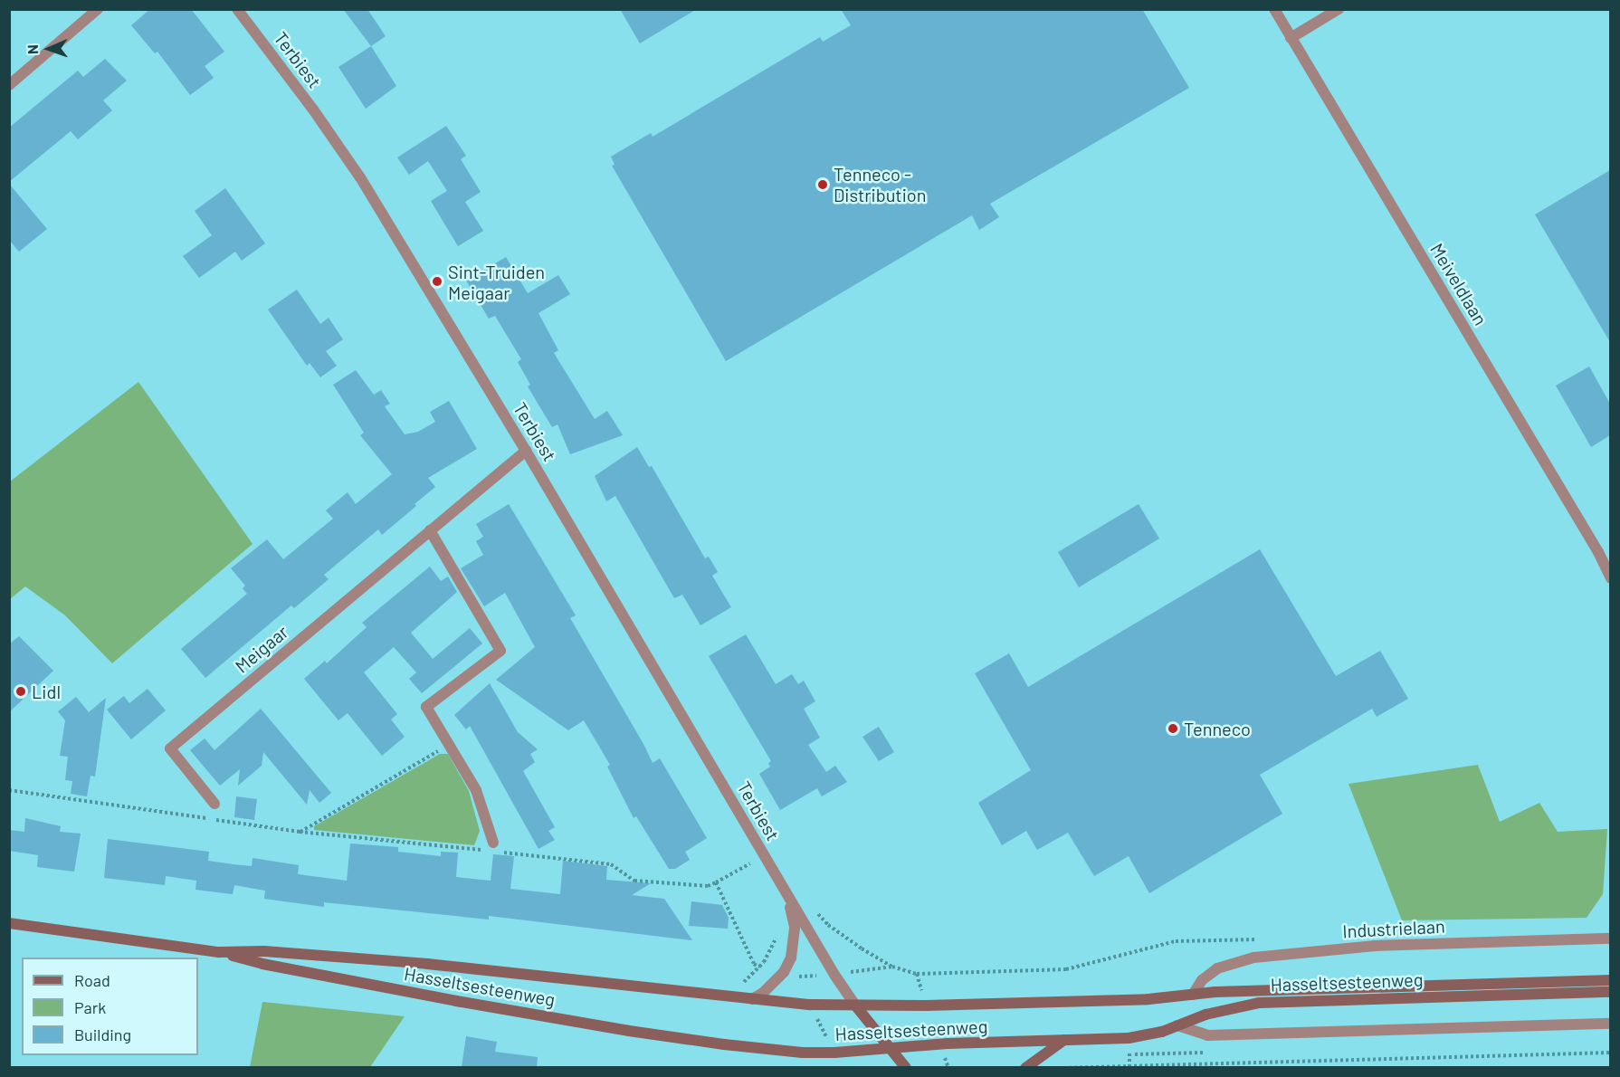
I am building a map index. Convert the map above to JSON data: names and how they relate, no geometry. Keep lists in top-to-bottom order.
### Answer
{
  "streets": {
    "main road": ["Hasseltsesteenweg"],
    "street": [
      "Terbiest",
      "Meiveldlaan",
      "Meigaar",
      "Industrielaan"
    ]
  },
  "crossings": [
    ["Terbiest", "Meigaar"],
    ["Terbiest", "Hasseltsesteenweg"],
    ["Industrielaan", "Hasseltsesteenweg"]
  ],
  "places": [
    "Tenneco - Distribution",
    "Sint-Truiden Meigaar",
    "Lidl",
    "Tenneco"
  ],
  "legend": ["Road", "Park", "Building"],
  "north": "left"
}
